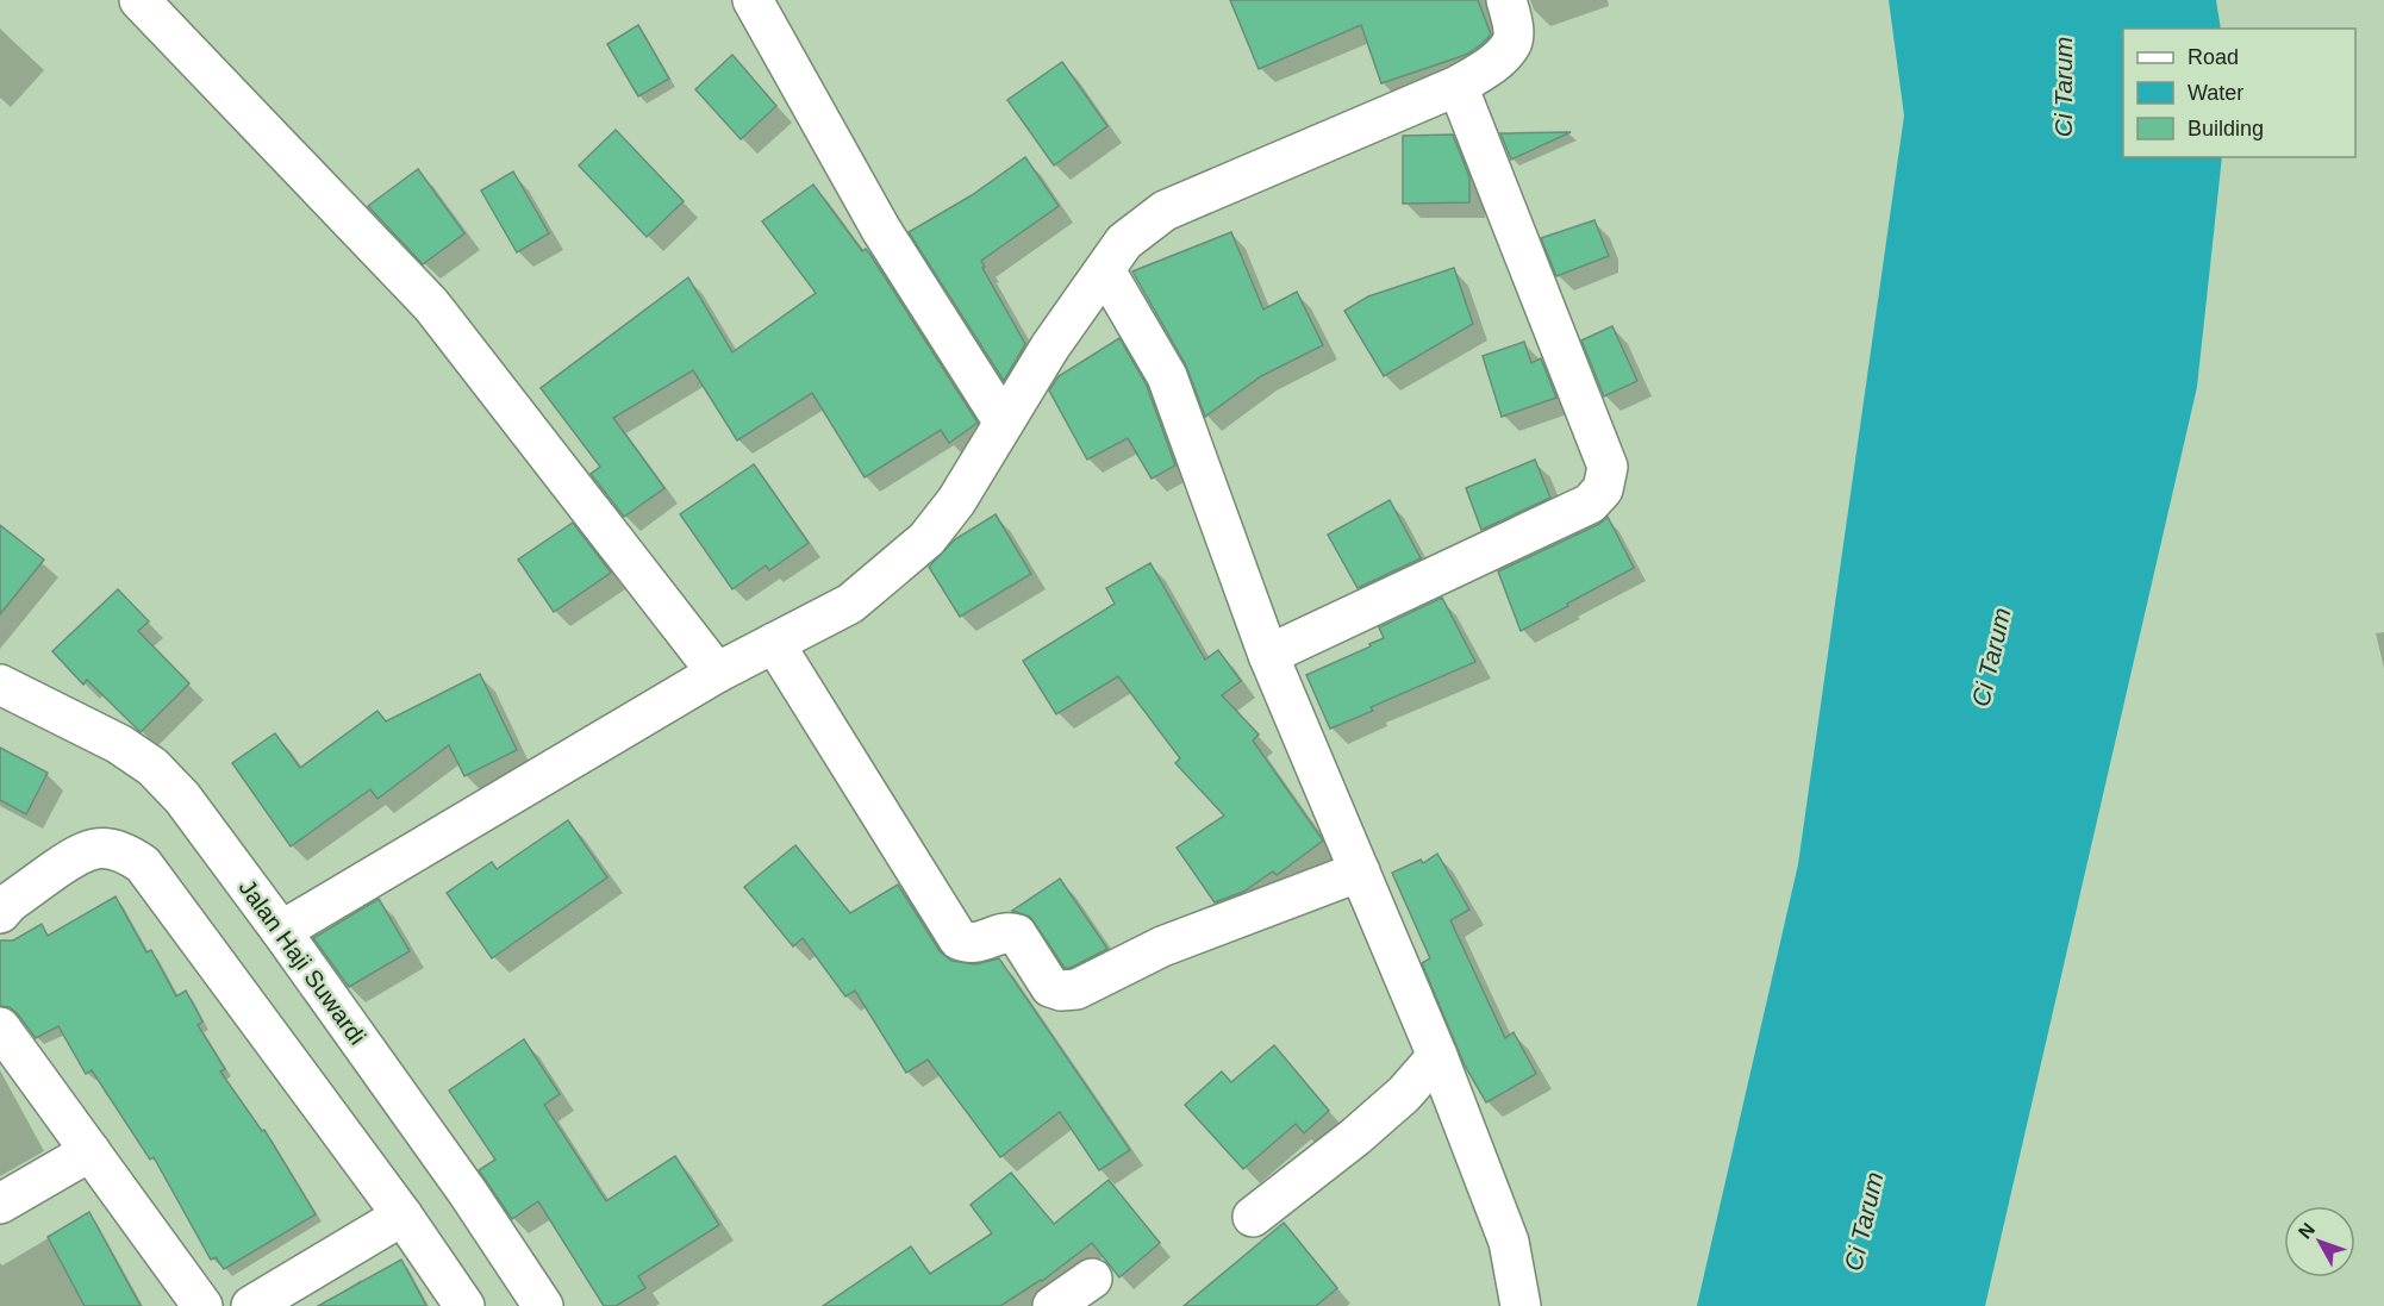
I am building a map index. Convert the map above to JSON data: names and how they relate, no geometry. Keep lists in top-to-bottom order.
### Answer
{
  "streets": {
    "street": ["Jalan Haji Suwardi"]
  },
  "water": ["Ci Tarum"],
  "legend": ["Road", "Water", "Building"],
  "north": "top left"
}
